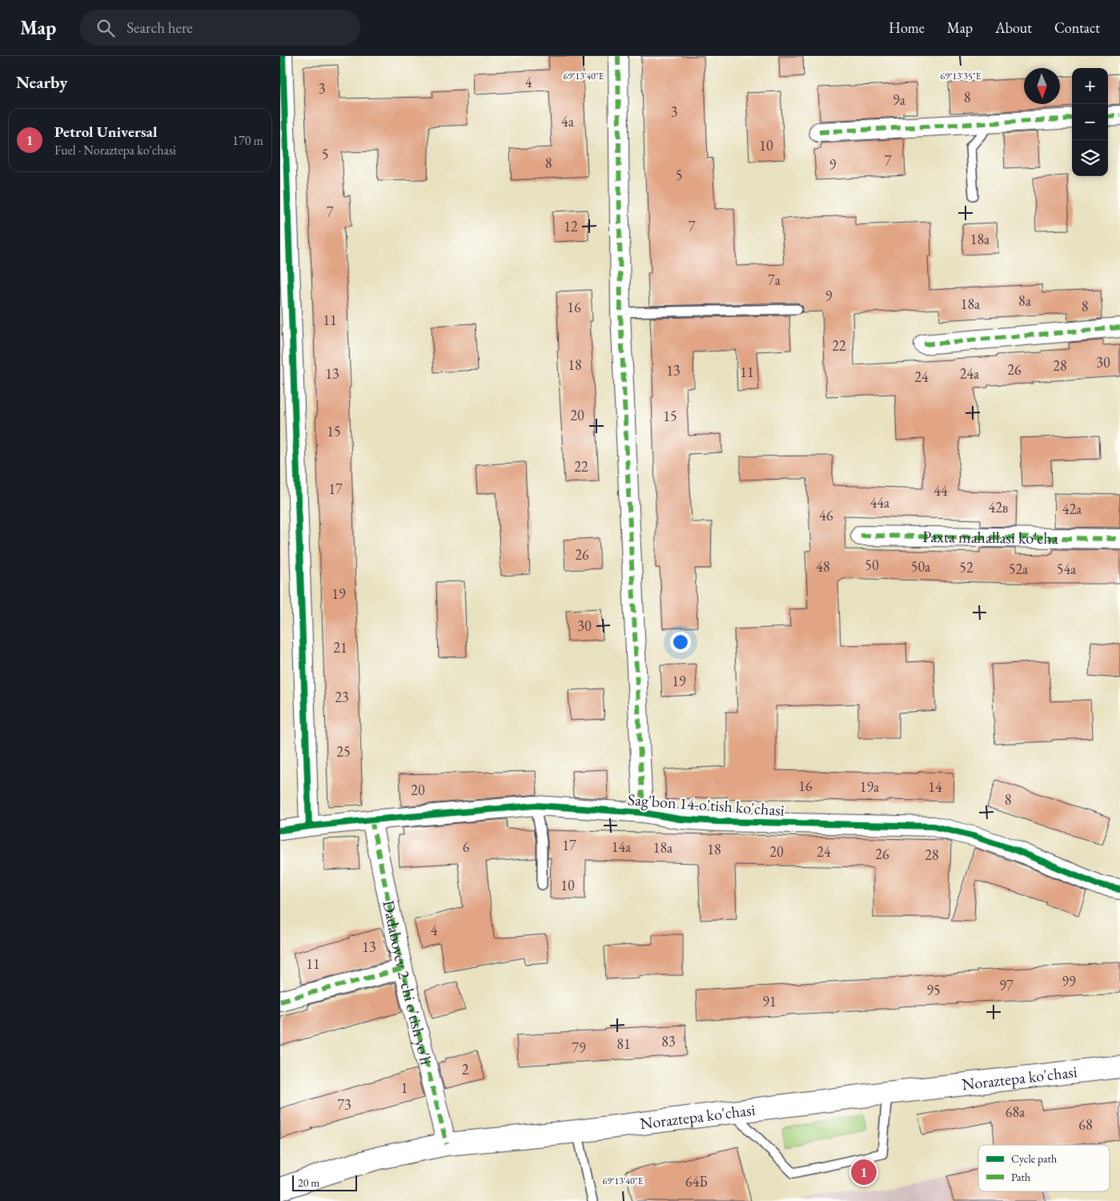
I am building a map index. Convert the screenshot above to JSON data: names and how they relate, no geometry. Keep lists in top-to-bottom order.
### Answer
{
  "streets": {
    "main road": ["Noraztepa ko'chasi"],
    "street": ["Paxta mahallasi ko'cha", "Sag'bon 14-o'tish ko'chasi", "Dadaboyev 2-chi o'tish yo'li"]
  },
  "crossings": [
    ["Sag'bon 14-o'tish ko'chasi", "Dadaboyev 2-chi o'tish yo'li"],
    ["Dadaboyev 2-chi o'tish yo'li", "Noraztepa ko'chasi"]
  ],
  "house_numbers": [
    "4",
    "3",
    "8",
    "9a",
    "3",
    "4а",
    "10",
    "5",
    "7",
    "8",
    "9",
    "5",
    "7",
    "12",
    "7",
    "18a",
    "7a",
    "9",
    "8a",
    "18a",
    "8",
    "16",
    "11",
    "22",
    "30",
    "18",
    "28",
    "26",
    "13",
    "11",
    "13",
    "24a",
    "24",
    "20",
    "15",
    "15",
    "22",
    "17",
    "44",
    "44a",
    "42в",
    "42a",
    "46",
    "26",
    "50",
    "48",
    "50a",
    "52",
    "52a",
    "54a",
    "19",
    "30",
    "21",
    "19",
    "23",
    "25",
    "16",
    "19a",
    "14",
    "20",
    "8",
    "17",
    "6",
    "14a",
    "18a",
    "18",
    "20",
    "24",
    "26",
    "28",
    "10",
    "4",
    "13",
    "11",
    "99",
    "97",
    "95",
    "91",
    "83",
    "81",
    "79",
    "2",
    "1",
    "73",
    "68а",
    "68",
    "64Б"
  ],
  "legend": ["Cycle path", "Path"],
  "scale_bar": "20 m",
  "north": "bottom",
  "page": {
    "header": "Map",
    "search": "Search here",
    "nav": [
      "Home",
      "Map",
      "About",
      "Contact"
    ],
    "heading": "Nearby",
    "map_buttons": ["+", "−"],
    "list": [
      {
        "mark": "1",
        "name": "Petrol Universal",
        "note": "Fuel · Noraztepa ko'chasi",
        "value": "170 m"
      }
    ],
    "pins": "1",
    "scale": "20 m"
  },
  "coordinates": ["69°13'40\"E", "69°13'35\"E"]
}
